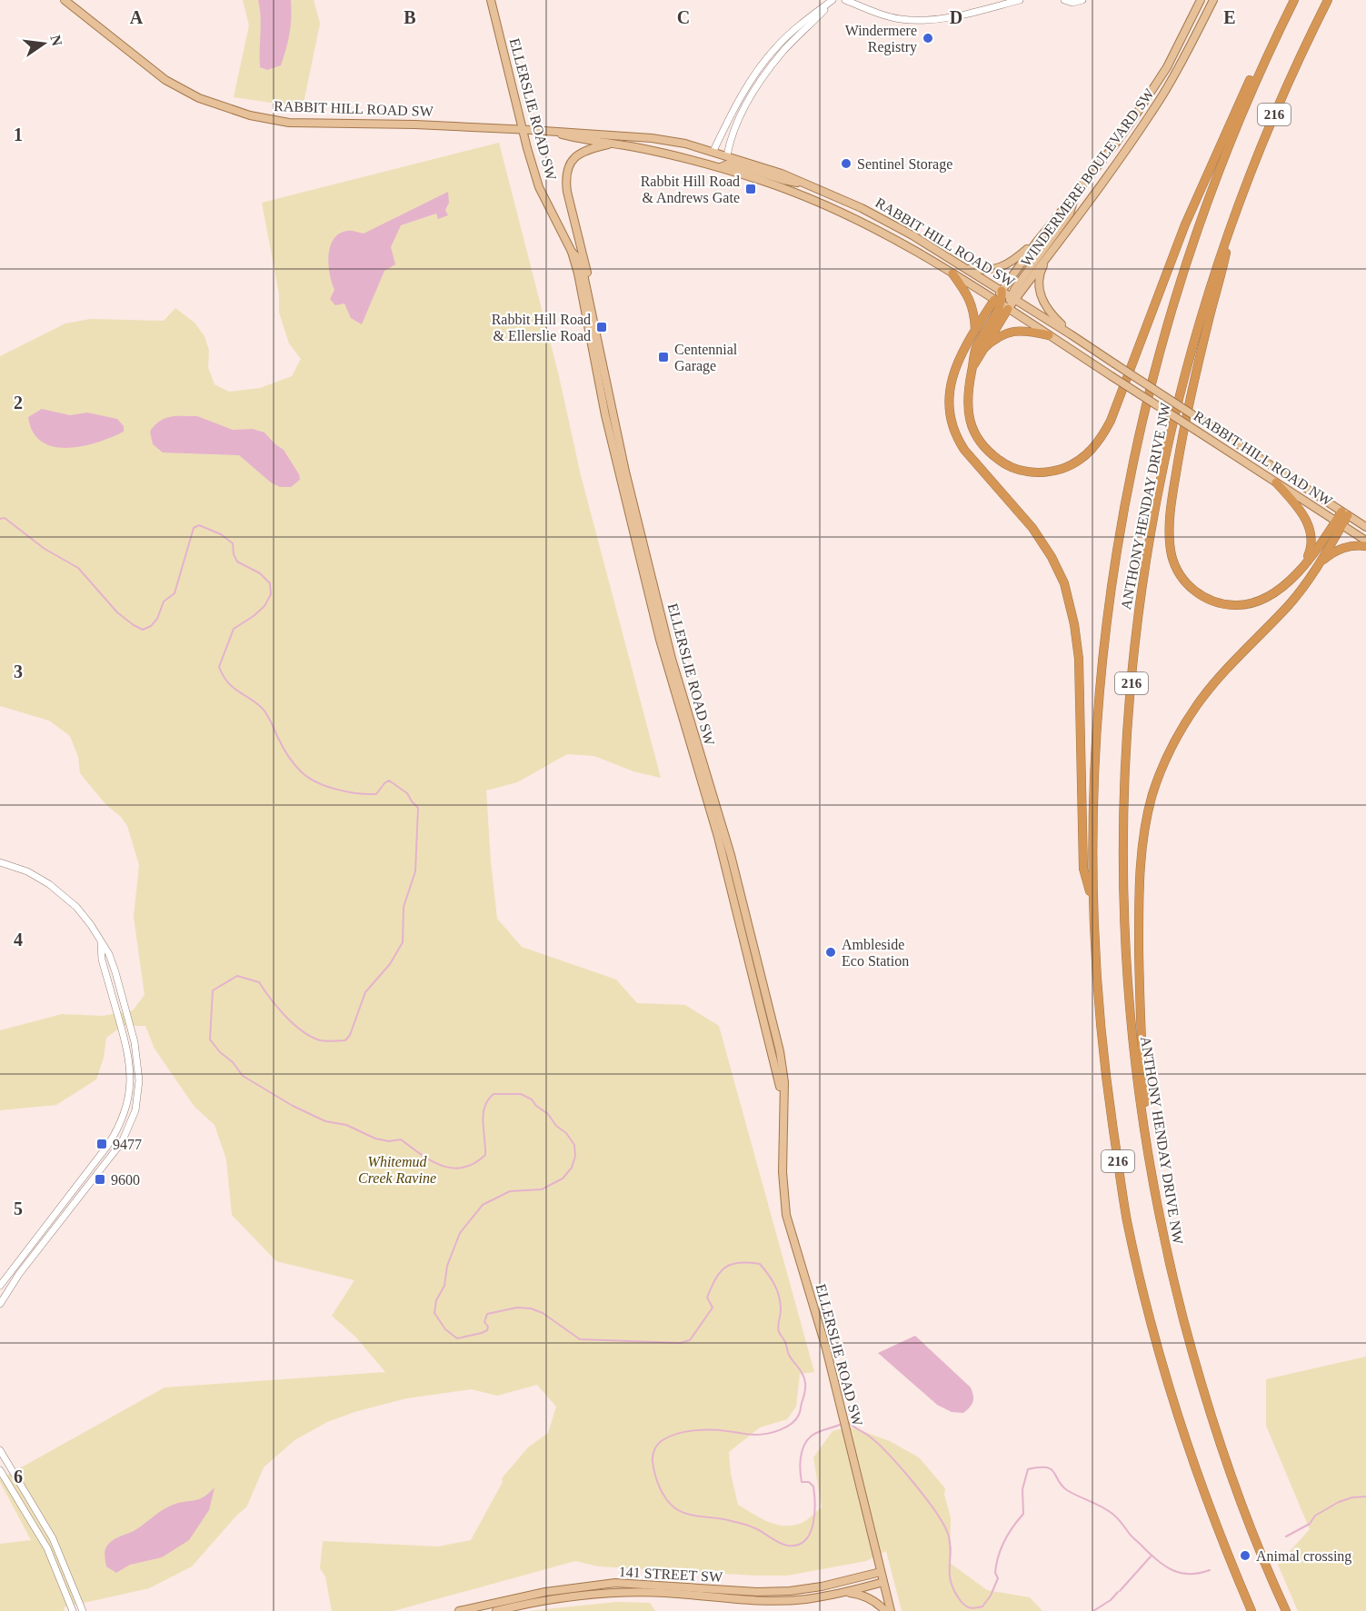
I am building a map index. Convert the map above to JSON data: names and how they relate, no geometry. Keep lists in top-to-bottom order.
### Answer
{
  "streets": {
    "highway": ["216", "ANTHONY HENDAY DRIVE NW"],
    "main road": [
      "RABBIT HILL ROAD SW",
      "ELLERSLIE ROAD SW",
      "WINDERMERE BOULEVARD SW",
      "RABBIT HILL ROAD NW",
      "141 STREET SW"
    ]
  },
  "crossings": [
    ["RABBIT HILL ROAD SW", "ELLERSLIE ROAD SW"],
    ["RABBIT HILL ROAD SW", "WINDERMERE BOULEVARD SW"],
    ["RABBIT HILL ROAD SW", "RABBIT HILL ROAD NW"],
    ["ELLERSLIE ROAD SW", "141 STREET SW"],
    ["WINDERMERE BOULEVARD SW", "RABBIT HILL ROAD NW"]
  ],
  "parks": ["Whitemud Creek Ravine"],
  "places": {
    "other": [
      "Windermere Registry",
      "Sentinel Storage",
      "Ambleside Eco Station",
      "Animal crossing"
    ],
    "transit": [
      "Rabbit Hill Road & Andrews Gate",
      "Rabbit Hill Road & Ellerslie Road",
      "Centennial Garage",
      "9477",
      "9600"
    ]
  },
  "north": "right",
  "grid": {
    "columns": [
      "A",
      "B",
      "C",
      "D",
      "E"
    ],
    "rows": [
      "1",
      "2",
      "3",
      "4",
      "5",
      "6"
    ]
  }
}
